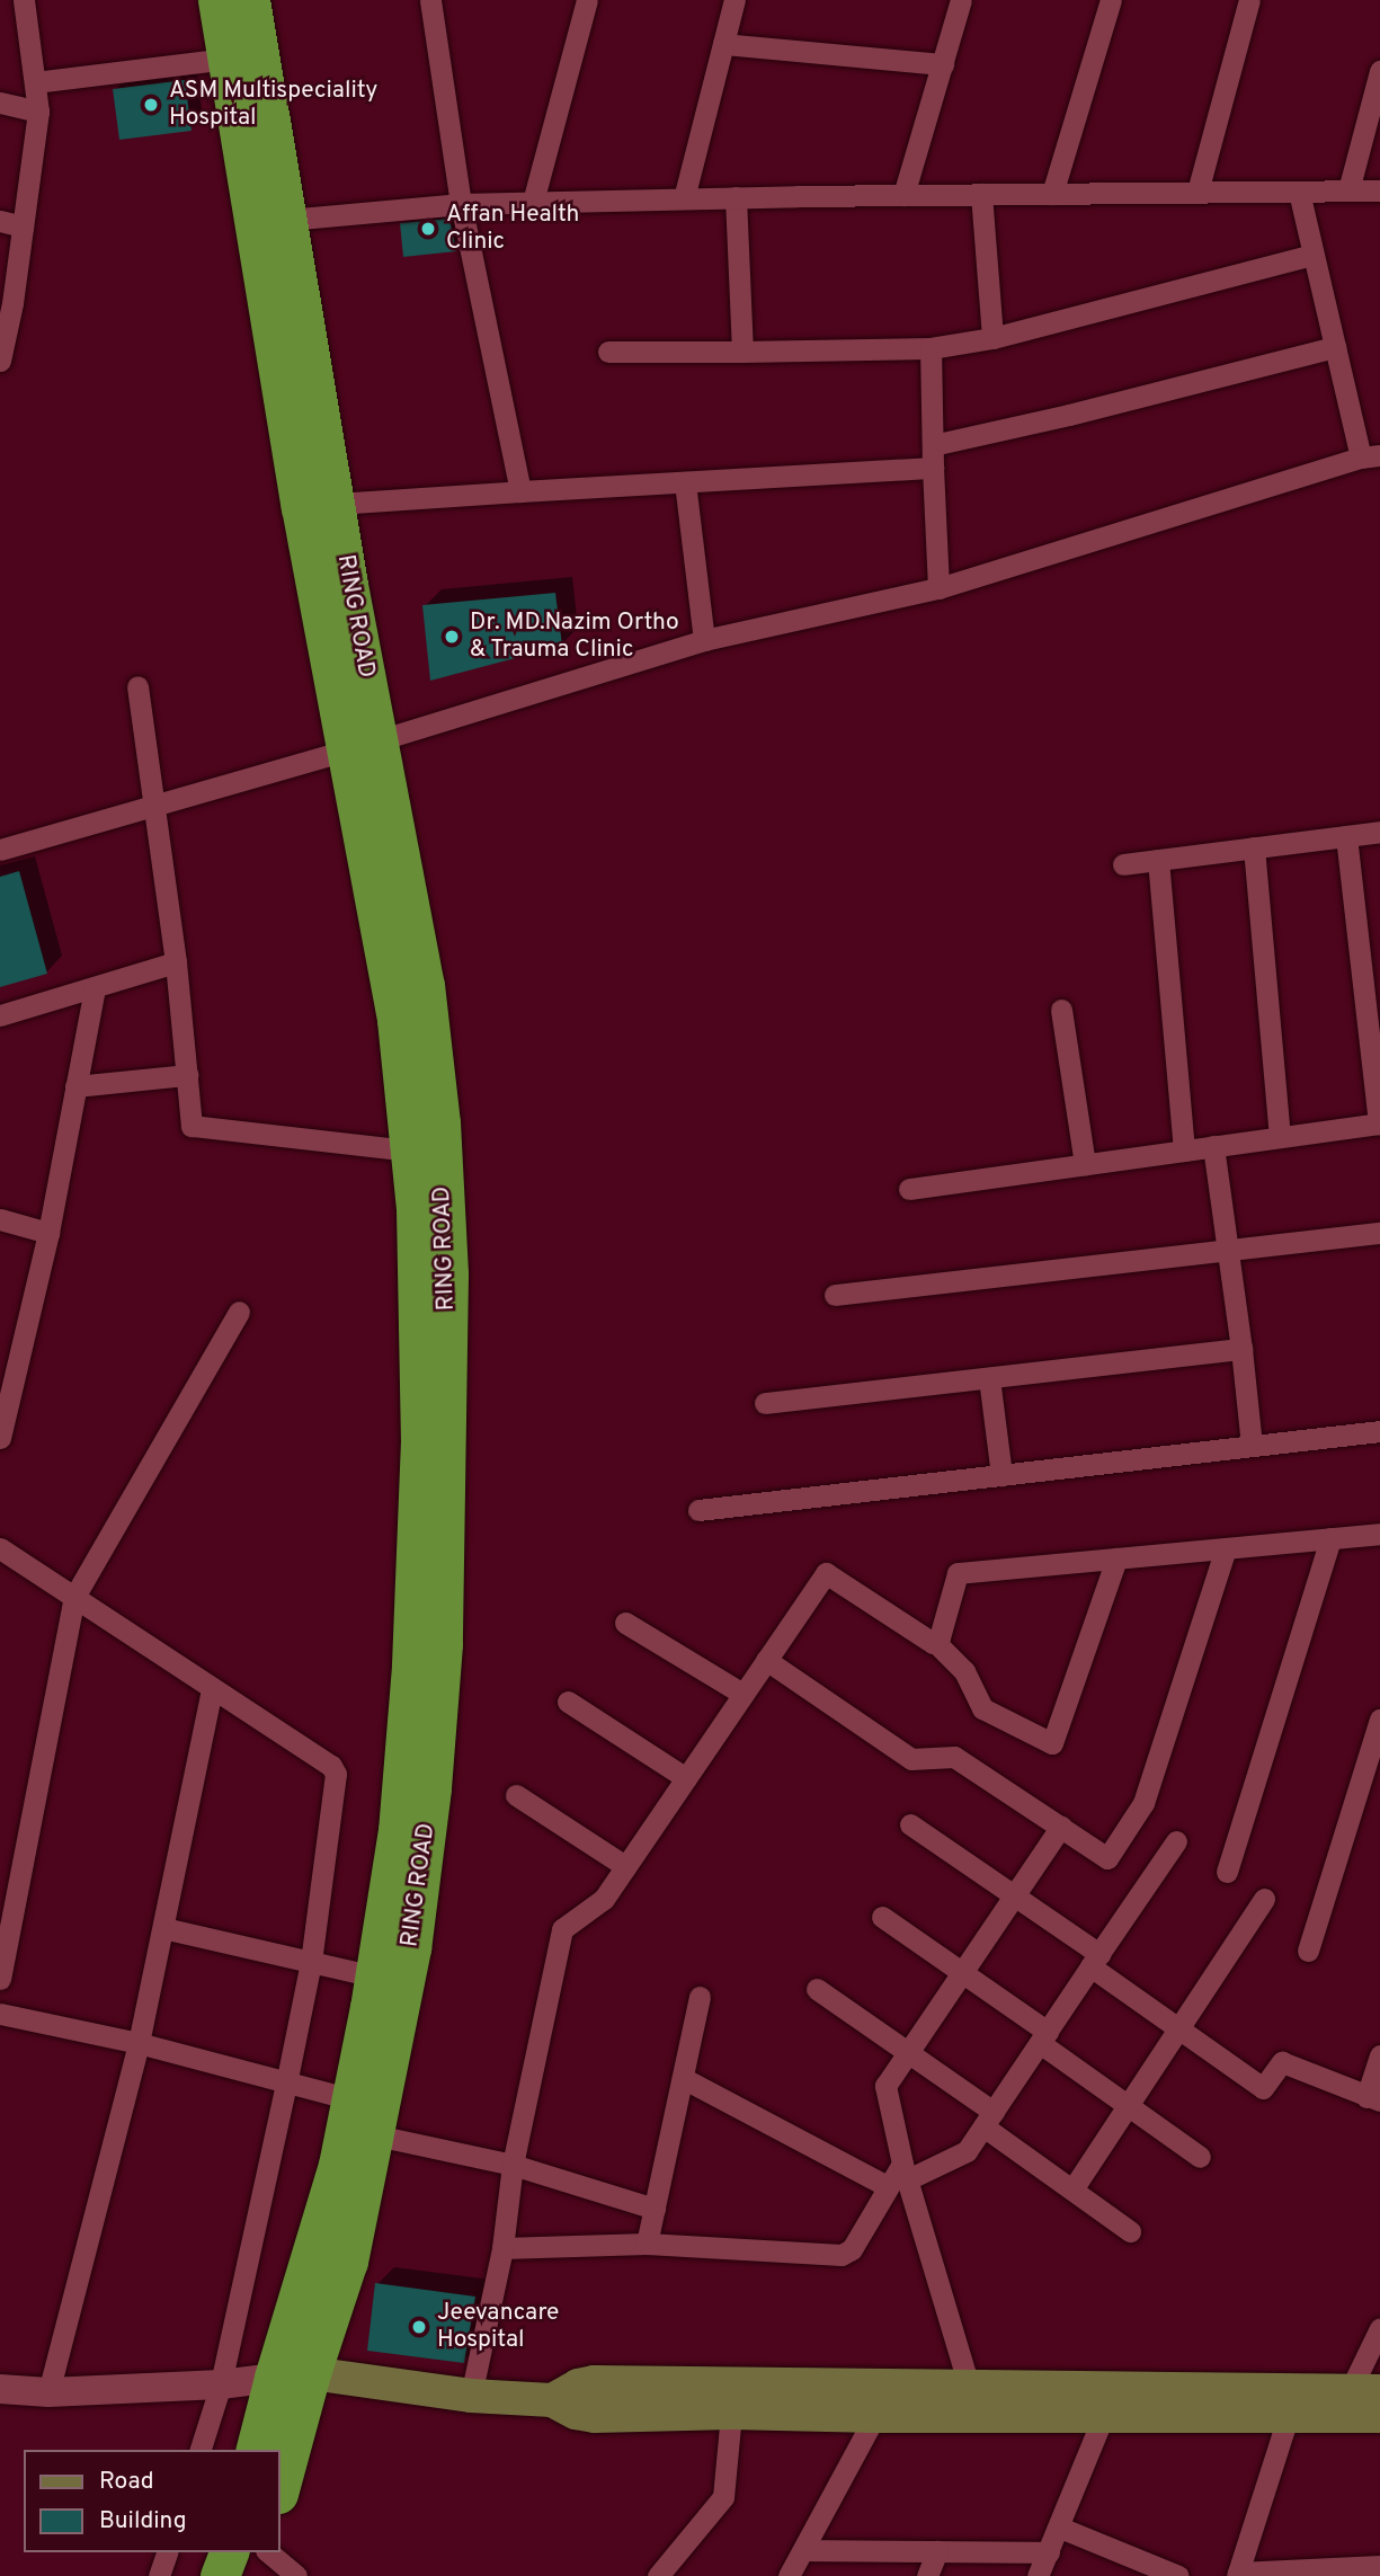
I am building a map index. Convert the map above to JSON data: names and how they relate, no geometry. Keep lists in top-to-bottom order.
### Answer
{
  "streets": {
    "highway": ["RING ROAD"]
  },
  "places": [
    "ASM Multispeciality Hospital",
    "Affan Health Clinic",
    "Dr. MD.Nazim Ortho & Trauma Clinic",
    "Jeevancare Hospital"
  ],
  "legend": ["Road", "Building"]
}
